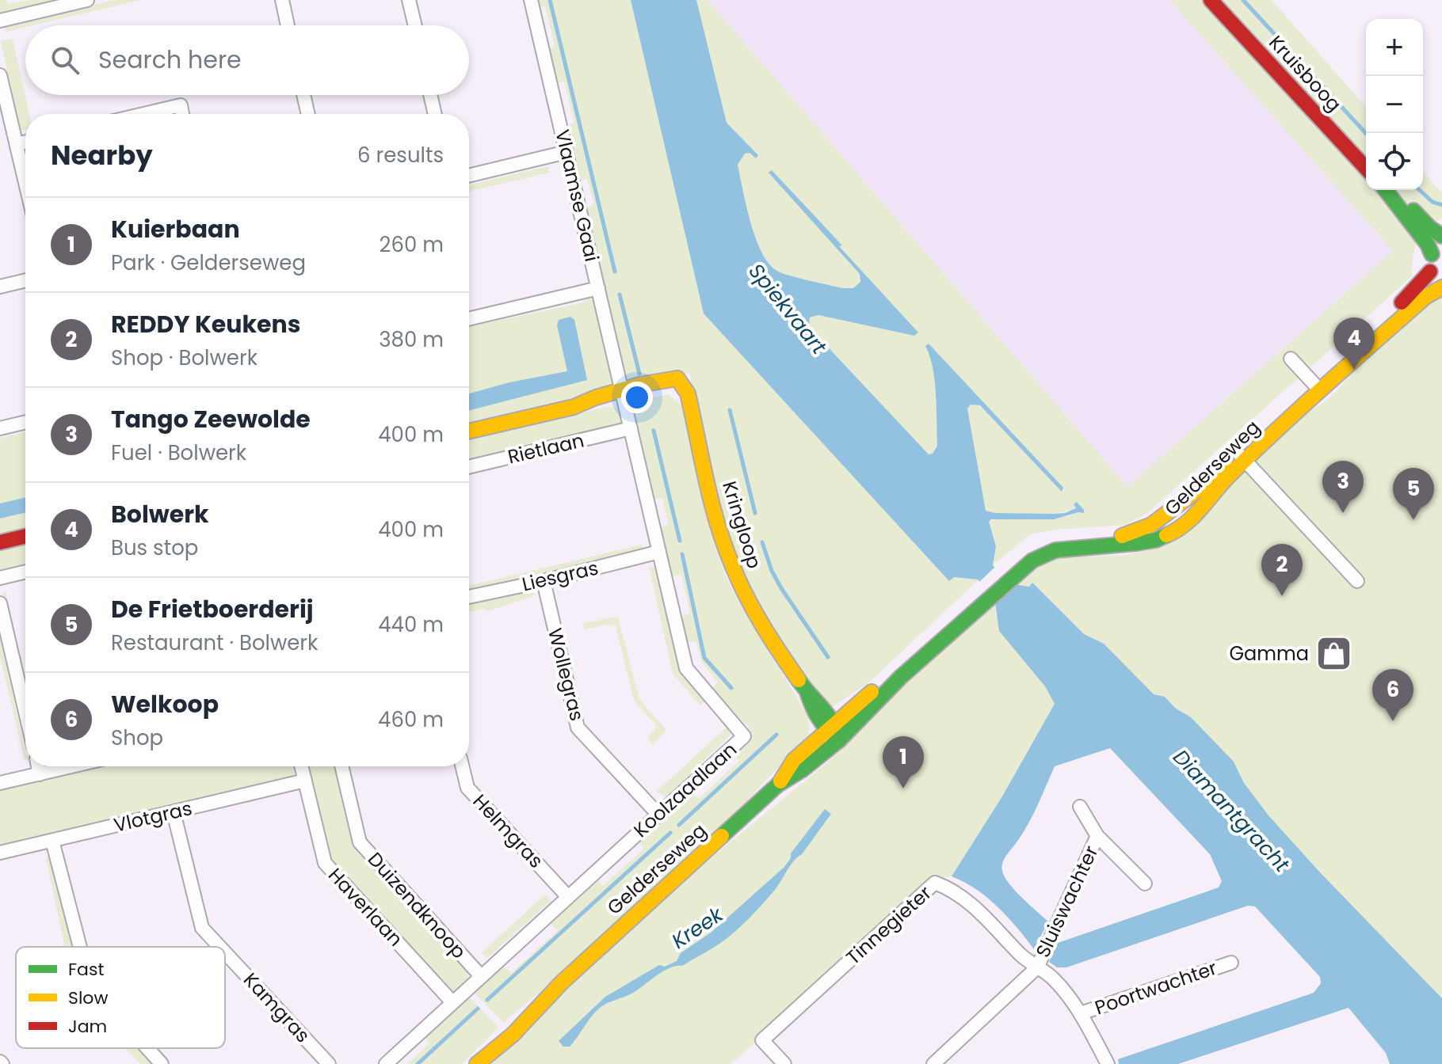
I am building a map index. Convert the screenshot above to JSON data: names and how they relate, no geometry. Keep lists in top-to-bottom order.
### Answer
{
  "streets": {
    "street": [
      "Kruisboog",
      "Vlaamse Gaai",
      "Rietlaan",
      "Gelderseweg",
      "Kringloop",
      "Liesgras",
      "Wollegras",
      "Koolzaadlaan",
      "Vlotgras",
      "Helmgras",
      "Sluiswachter",
      "Duizendknoop",
      "Haverlaan",
      "Tinnegieter",
      "Poortwachter",
      "Kamgras"
    ]
  },
  "crossings": [
    ["Vlaamse Gaai", "Kringloop"],
    ["Vlaamse Gaai", "Koolzaadlaan"],
    ["Rietlaan", "Koolzaadlaan"],
    ["Gelderseweg", "Kringloop"],
    ["Kringloop", "Koolzaadlaan"],
    ["Liesgras", "Wollegras"],
    ["Liesgras", "Koolzaadlaan"],
    ["Wollegras", "Koolzaadlaan"],
    ["Koolzaadlaan", "Helmgras"],
    ["Koolzaadlaan", "Duizendknoop"],
    ["Koolzaadlaan", "Haverlaan"],
    ["Vlotgras", "Haverlaan"],
    ["Vlotgras", "Kamgras"],
    ["Sluiswachter", "Tinnegieter"],
    ["Tinnegieter", "Poortwachter"]
  ],
  "water": ["Spiekvaart", "Diamantgracht", "Kreek"],
  "places": {
    "shop": ["Gamma"]
  },
  "legend": ["Fast", "Slow", "Jam"],
  "page": {
    "map_buttons": ["+", "−"],
    "search": "Search here",
    "heading": ["Nearby", "6 results"],
    "list": [
      {
        "mark": "1",
        "name": "Kuierbaan",
        "note": "Park · Gelderseweg",
        "value": "260 m"
      },
      {
        "mark": "2",
        "name": "REDDY Keukens",
        "note": "Shop · Bolwerk",
        "value": "380 m"
      },
      {
        "mark": "3",
        "name": "Tango Zeewolde",
        "note": "Fuel · Bolwerk",
        "value": "400 m"
      },
      {
        "mark": "4",
        "name": "Bolwerk",
        "note": "Bus stop",
        "value": "400 m"
      },
      {
        "mark": "5",
        "name": "De Frietboerderij",
        "note": "Restaurant · Bolwerk",
        "value": "440 m"
      },
      {
        "mark": "6",
        "name": "Welkoop",
        "note": "Shop",
        "value": "460 m"
      }
    ],
    "pins": [
      "4",
      "3",
      "5",
      "2",
      "6",
      "1"
    ]
  }
}
